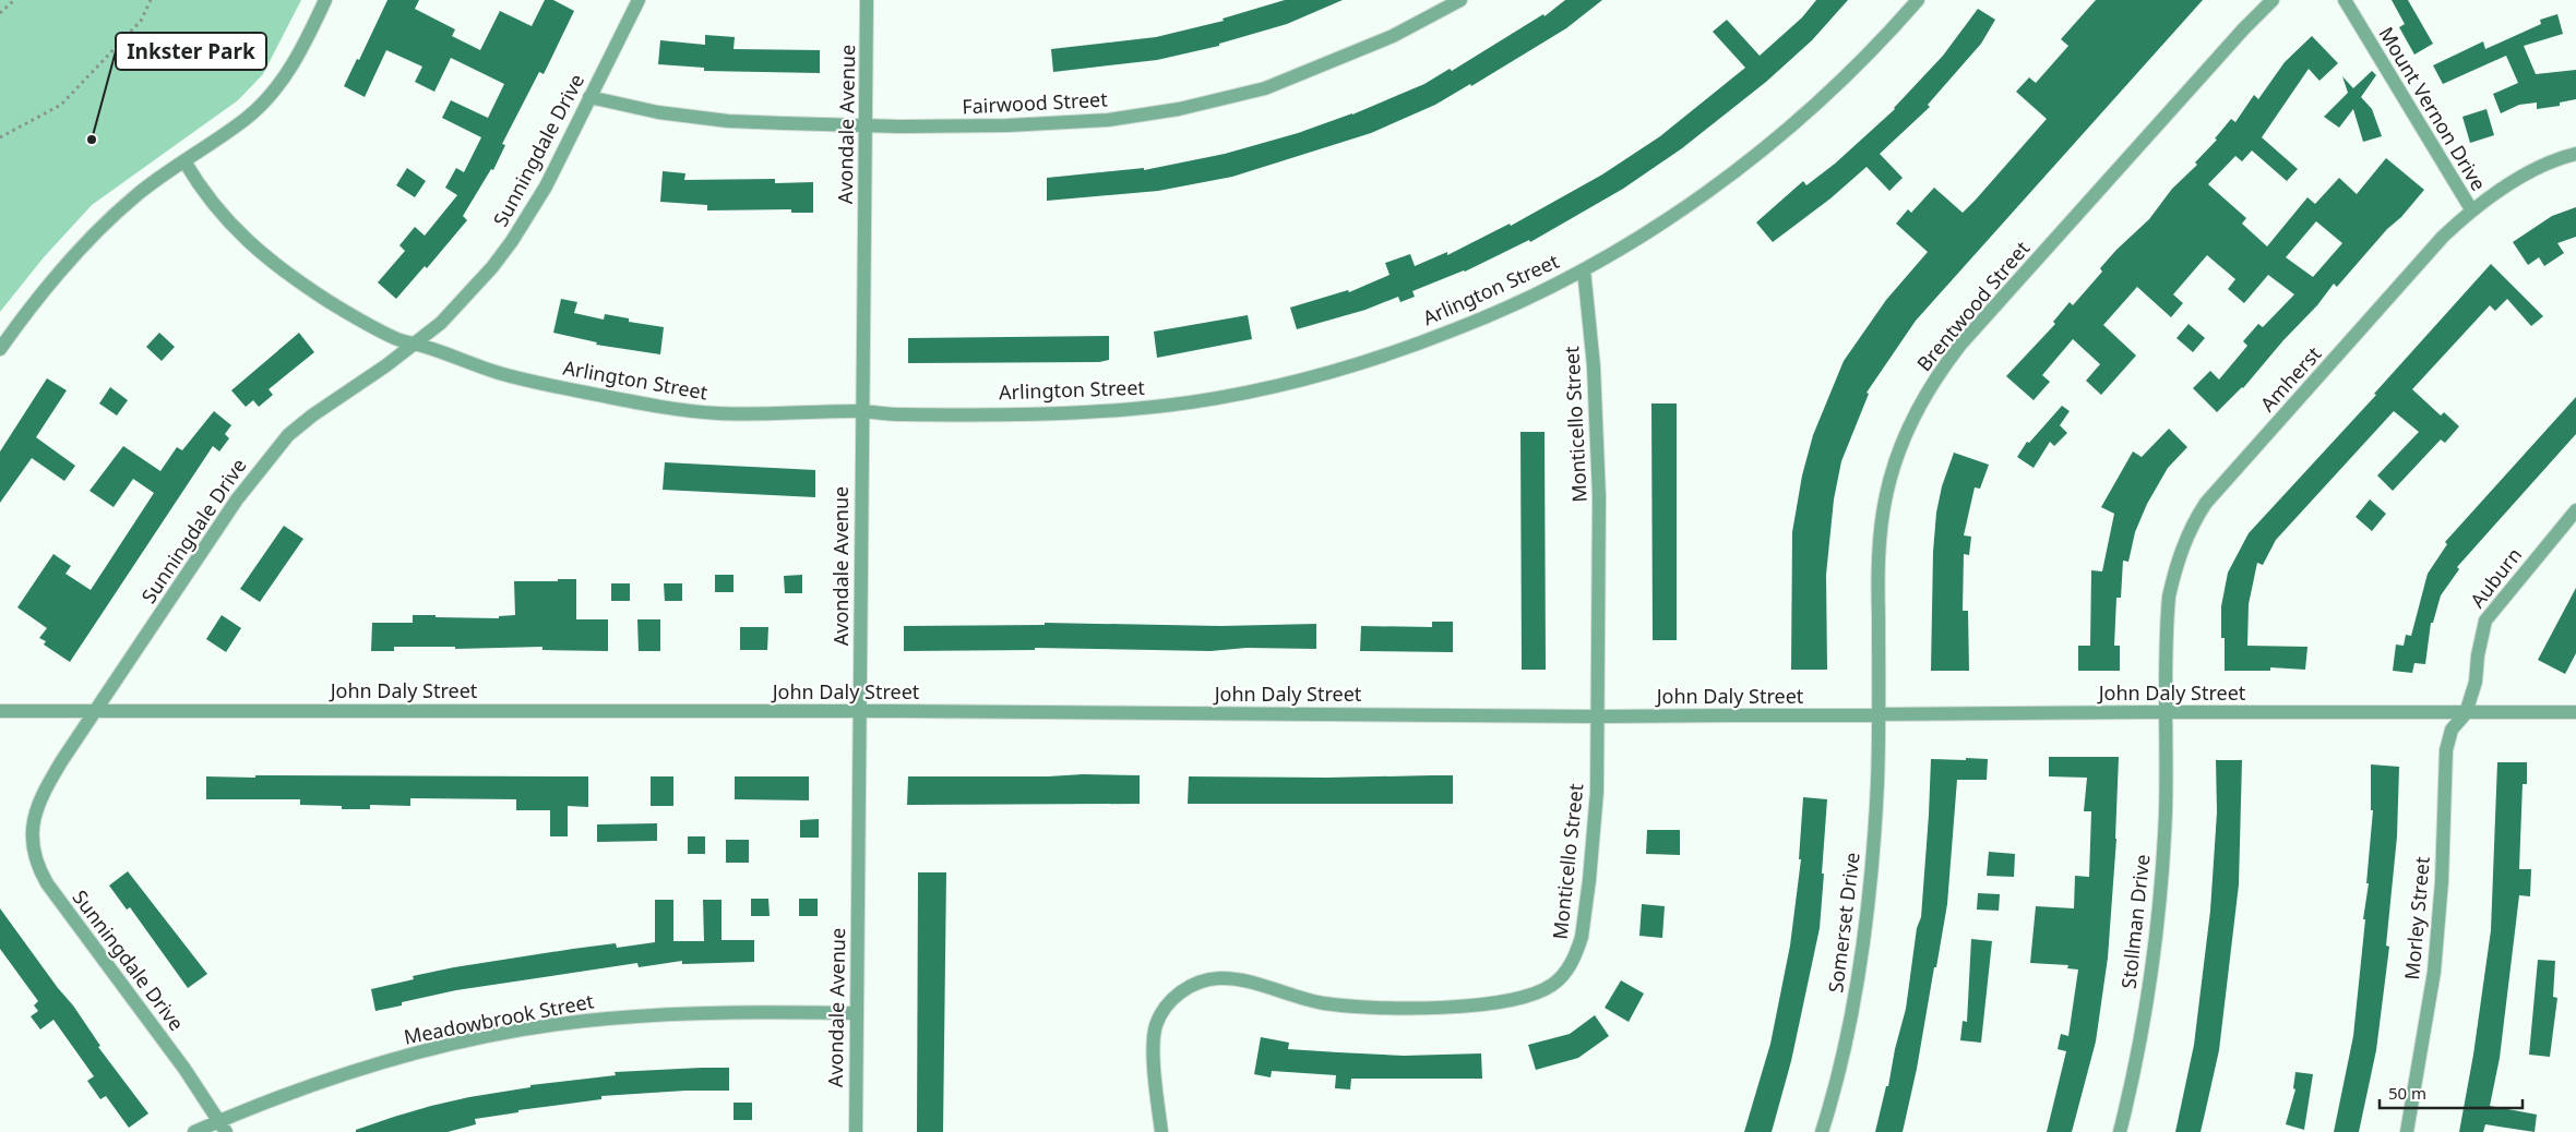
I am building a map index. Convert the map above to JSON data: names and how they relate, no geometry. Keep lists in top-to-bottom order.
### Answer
{
  "streets": {
    "street": [
      "Fairwood Street",
      "Mount Vernon Drive",
      "Avondale Avenue",
      "Sunningdale Drive",
      "Arlington Street",
      "Brentwood Street",
      "Amherst",
      "Monticello Street",
      "Auburn",
      "John Daly Street",
      "Morley Street",
      "Stollman Drive",
      "Somerset Drive",
      "Meadowbrook Street"
    ]
  },
  "crossings": [
    ["Fairwood Street", "Avondale Avenue"],
    ["Fairwood Street", "Sunningdale Drive"],
    ["Mount Vernon Drive", "Amherst"],
    ["Avondale Avenue", "Arlington Street"],
    ["Avondale Avenue", "John Daly Street"],
    ["Avondale Avenue", "Meadowbrook Street"],
    ["Sunningdale Drive", "Arlington Street"],
    ["Sunningdale Drive", "John Daly Street"],
    ["Sunningdale Drive", "Meadowbrook Street"],
    ["Arlington Street", "Monticello Street"],
    ["Brentwood Street", "John Daly Street"],
    ["Brentwood Street", "Somerset Drive"],
    ["Amherst", "John Daly Street"],
    ["Amherst", "Stollman Drive"],
    ["Monticello Street", "John Daly Street"],
    ["Auburn", "John Daly Street"],
    ["Auburn", "Morley Street"],
    ["John Daly Street", "Morley Street"],
    ["John Daly Street", "Stollman Drive"],
    ["John Daly Street", "Somerset Drive"]
  ],
  "places": ["Inkster Park"],
  "scale_bar": "50 m"
}
